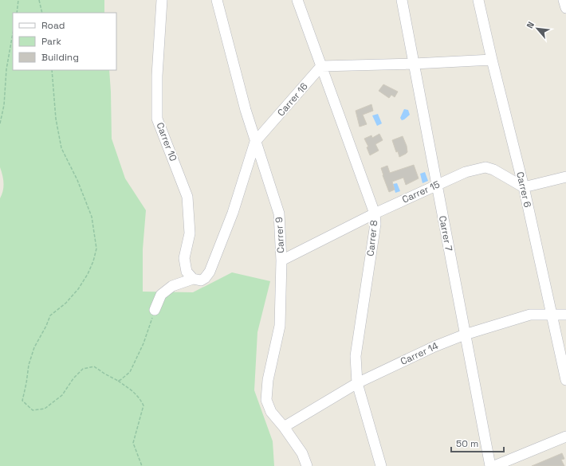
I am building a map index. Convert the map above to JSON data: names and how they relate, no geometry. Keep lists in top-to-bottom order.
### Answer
{
  "streets": {
    "street": [
      "Carrer 16",
      "Carrer 10",
      "Carrer 6",
      "Carrer 15",
      "Carrer 7",
      "Carrer 9",
      "Carrer 8",
      "Carrer 14"
    ]
  },
  "crossings": [
    ["Carrer 16", "Carrer 10"],
    ["Carrer 16", "Carrer 9"],
    ["Carrer 16", "Carrer 8"],
    ["Carrer 6", "Carrer 15"],
    ["Carrer 6", "Carrer 14"],
    ["Carrer 15", "Carrer 7"],
    ["Carrer 15", "Carrer 9"],
    ["Carrer 15", "Carrer 8"],
    ["Carrer 7", "Carrer 14"],
    ["Carrer 9", "Carrer 14"],
    ["Carrer 8", "Carrer 14"]
  ],
  "legend": ["Road", "Park", "Building"],
  "scale_bar": "50 m",
  "north": "top left"
}
